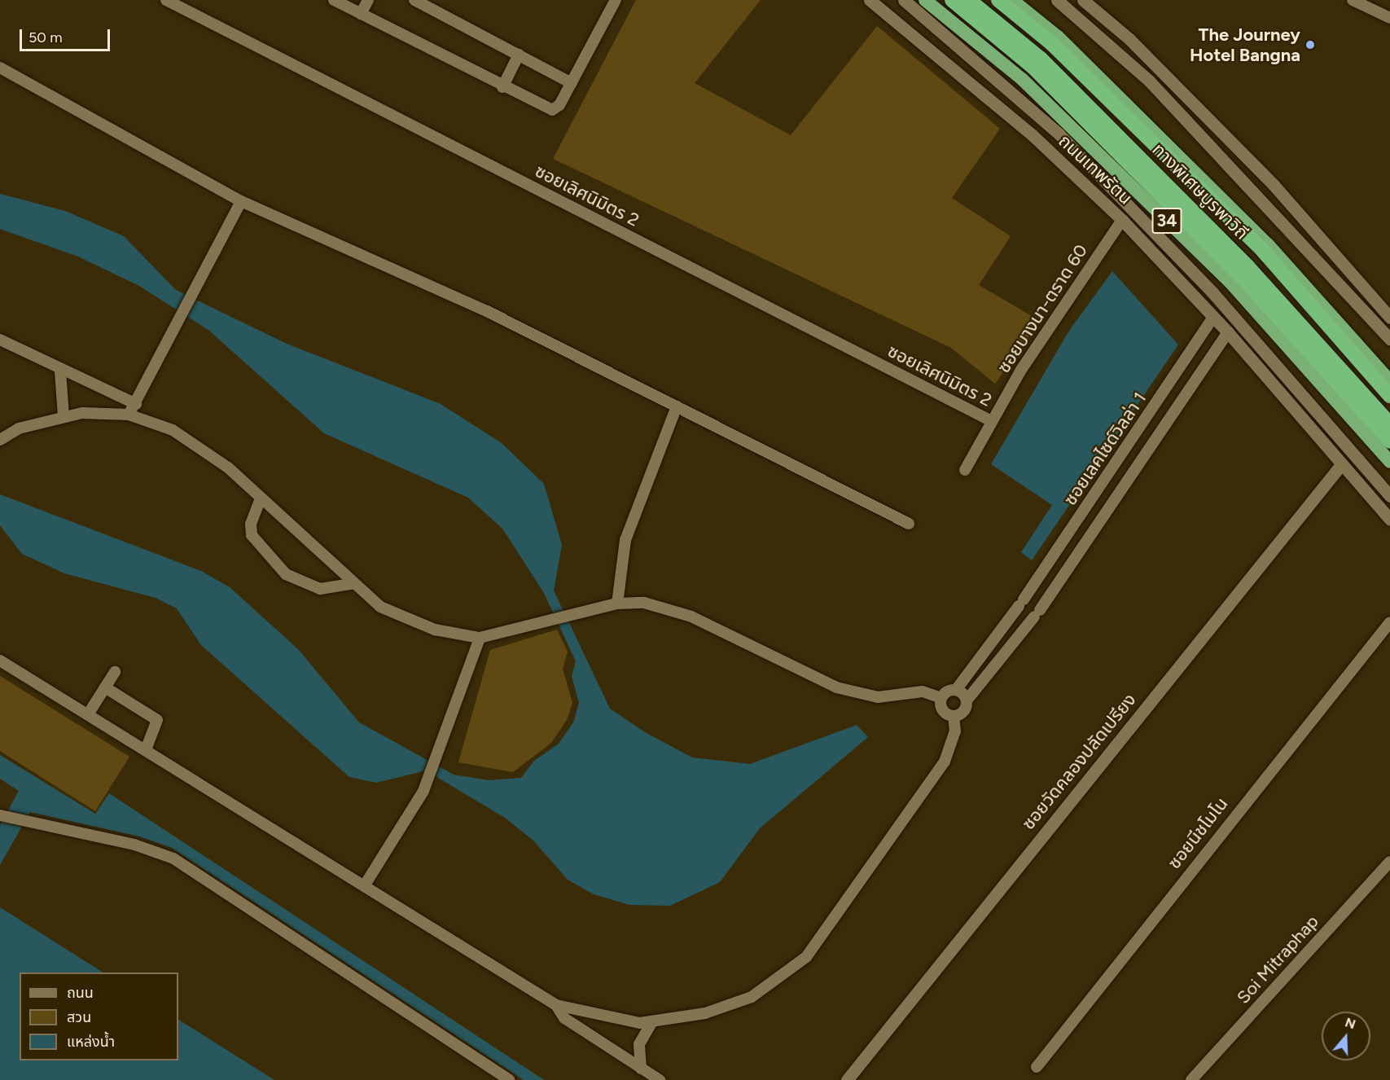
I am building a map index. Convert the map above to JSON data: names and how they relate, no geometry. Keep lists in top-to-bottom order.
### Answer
{
  "streets": {
    "highway": ["ถนนเทพรัตน", "ทางพิเศษบูรพาวิถี", "34"],
    "main road": ["ซอยวัดคลองปลัดเปรียง"],
    "street": [
      "ซอยเลิศนิมิตร 2",
      "ซอยบางนา-ตราด 60",
      "ซอยเลคไซด์วิลล่า 1",
      "ซอยนีชโมโน",
      "Soi Mitraphap"
    ]
  },
  "crossings": [
    ["ถนนเทพรัตน", "ซอยบางนา-ตราด 60"],
    ["ถนนเทพรัตน", "ซอยเลคไซด์วิลล่า 1"],
    ["ถนนเทพรัตน", "ซอยวัดคลองปลัดเปรียง"],
    ["ซอยเลิศนิมิตร 2", "ซอยบางนา-ตราด 60"]
  ],
  "places": ["The Journey Hotel Bangna"],
  "legend": ["ถนน", "สวน", "แหล่งน้ำ"],
  "scale_bar": "50 m",
  "north": "top"
}
